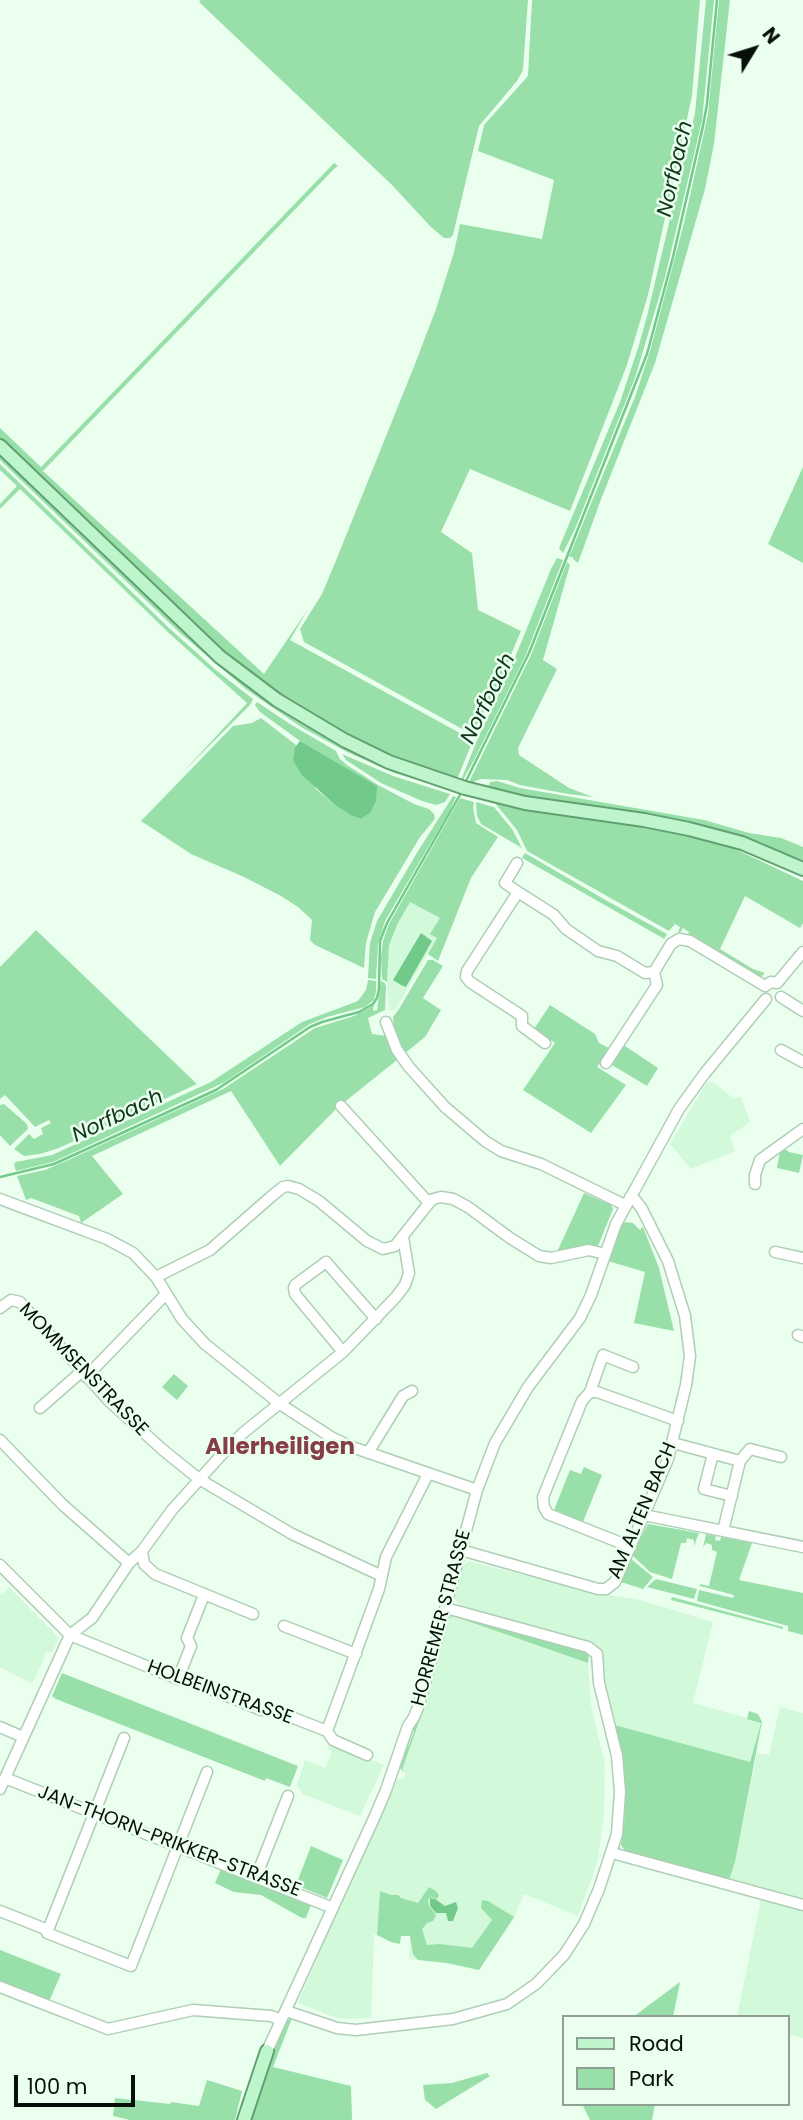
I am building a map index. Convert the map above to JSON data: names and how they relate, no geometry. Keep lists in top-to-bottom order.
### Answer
{
  "streets": {
    "main road": ["HORREMER STRASSE"],
    "street": [
      "MOMMSENSTRASSE",
      "AM ALTEN BACH",
      "HOLBEINSTRASSE",
      "JAN-THORN-PRIKKER-STRASSE"
    ]
  },
  "crossings": [
    ["AM ALTEN BACH", "HORREMER STRASSE"],
    ["HORREMER STRASSE", "JAN-THORN-PRIKKER-STRASSE"]
  ],
  "districts": ["Allerheiligen"],
  "water": ["Norfbach"],
  "legend": ["Road", "Park"],
  "scale_bar": "100 m",
  "north": "top right"
}
